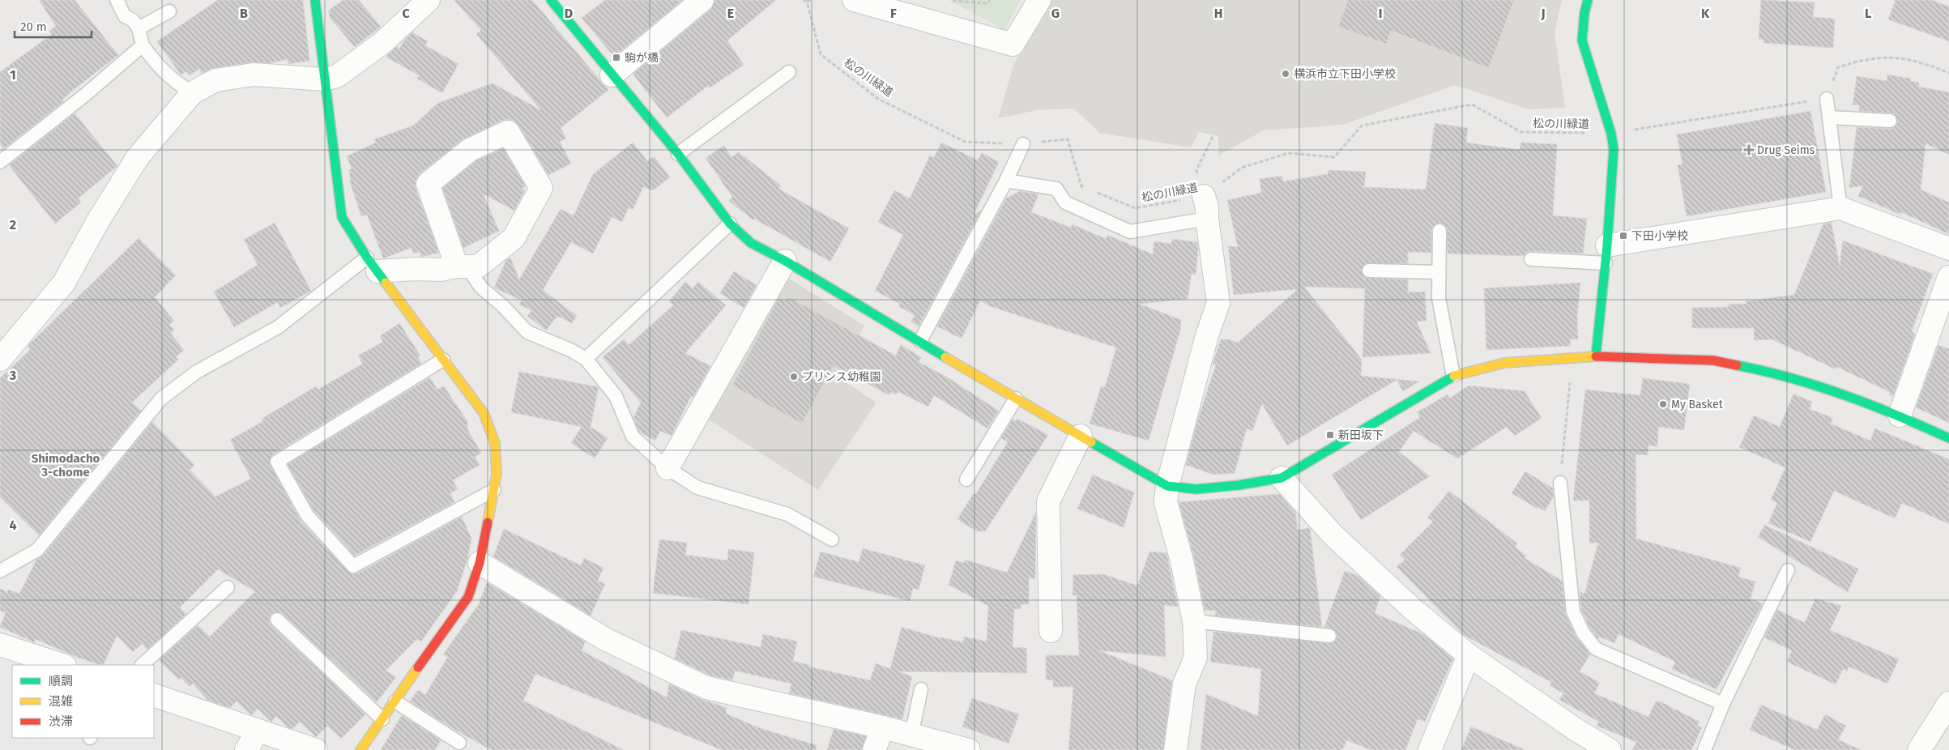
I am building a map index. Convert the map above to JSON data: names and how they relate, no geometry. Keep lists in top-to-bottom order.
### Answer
{
  "streets": {
    "path": ["松の川緑道"]
  },
  "districts": ["Shimodacho 3-chome"],
  "places": {
    "transit": ["駒が橋", "下田小学校", "新田坂下"],
    "other": ["横浜市立下田小学校", "プリンス幼稚園", "My Basket"],
    "health": ["Drug Seims"]
  },
  "legend": ["順調", "混雑", "渋滞"],
  "scale_bar": "20 m",
  "grid": {
    "columns": [
      "B",
      "C",
      "D",
      "E",
      "F",
      "G",
      "H",
      "I",
      "J",
      "K",
      "L"
    ],
    "rows": [
      "1",
      "2",
      "3",
      "4"
    ]
  }
}
